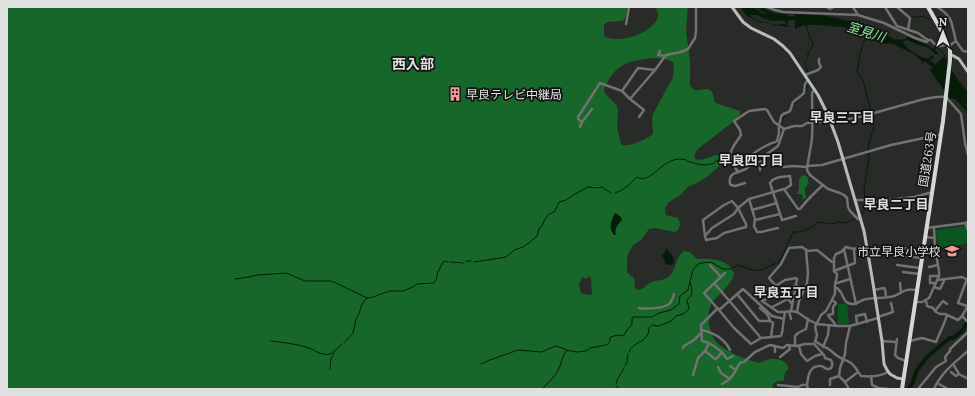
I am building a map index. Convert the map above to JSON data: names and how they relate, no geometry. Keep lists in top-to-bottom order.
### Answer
{
  "streets": {
    "highway": ["国道263号"]
  },
  "districts": [
    "西入部",
    "早良三丁目",
    "早良四丁目",
    "早良二丁目",
    "早良五丁目"
  ],
  "water": ["室見川"],
  "places": {
    "building": ["早良テレビ中継局"],
    "school or university": ["市立早良小学校"]
  },
  "north": "top"
}
